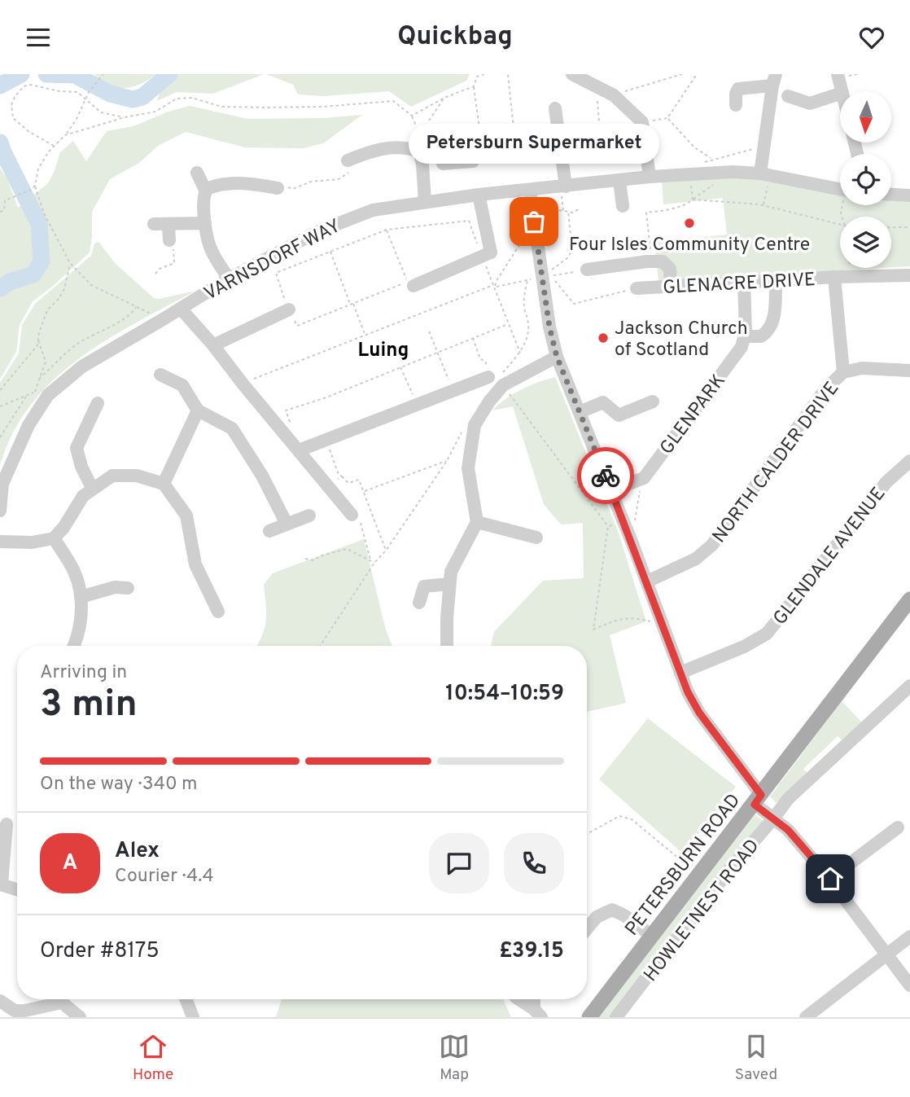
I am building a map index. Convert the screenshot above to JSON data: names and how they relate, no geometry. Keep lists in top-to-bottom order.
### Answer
{
  "streets": {
    "main road": ["PETERSBURN ROAD"],
    "street": [
      "VARNSDORF WAY",
      "GLENACRE DRIVE",
      "GLENPARK",
      "NORTH CALDER DRIVE",
      "GLENDALE AVENUE",
      "HOWLETNEST ROAD"
    ]
  },
  "crossings": [
    ["GLENACRE DRIVE", "GLENPARK"]
  ],
  "districts": ["Luing"],
  "places": ["Petersburn Supermarket", "Four Isles Community Centre", "Jackson Church of Scotland"],
  "north": "bottom",
  "page": {
    "header": "Quickbag",
    "bubble": "Petersburn Supermarket",
    "heading": ["3 min", "Arriving in", "10:54–10:59"],
    "panel": [
      "Alex",
      "Courier · 4.4",
      "Order #8175",
      "£39.15"
    ],
    "bar": "On the way · 340 m",
    "round": "A",
    "tabs": ["Home", "Map", "Saved"]
  }
}
